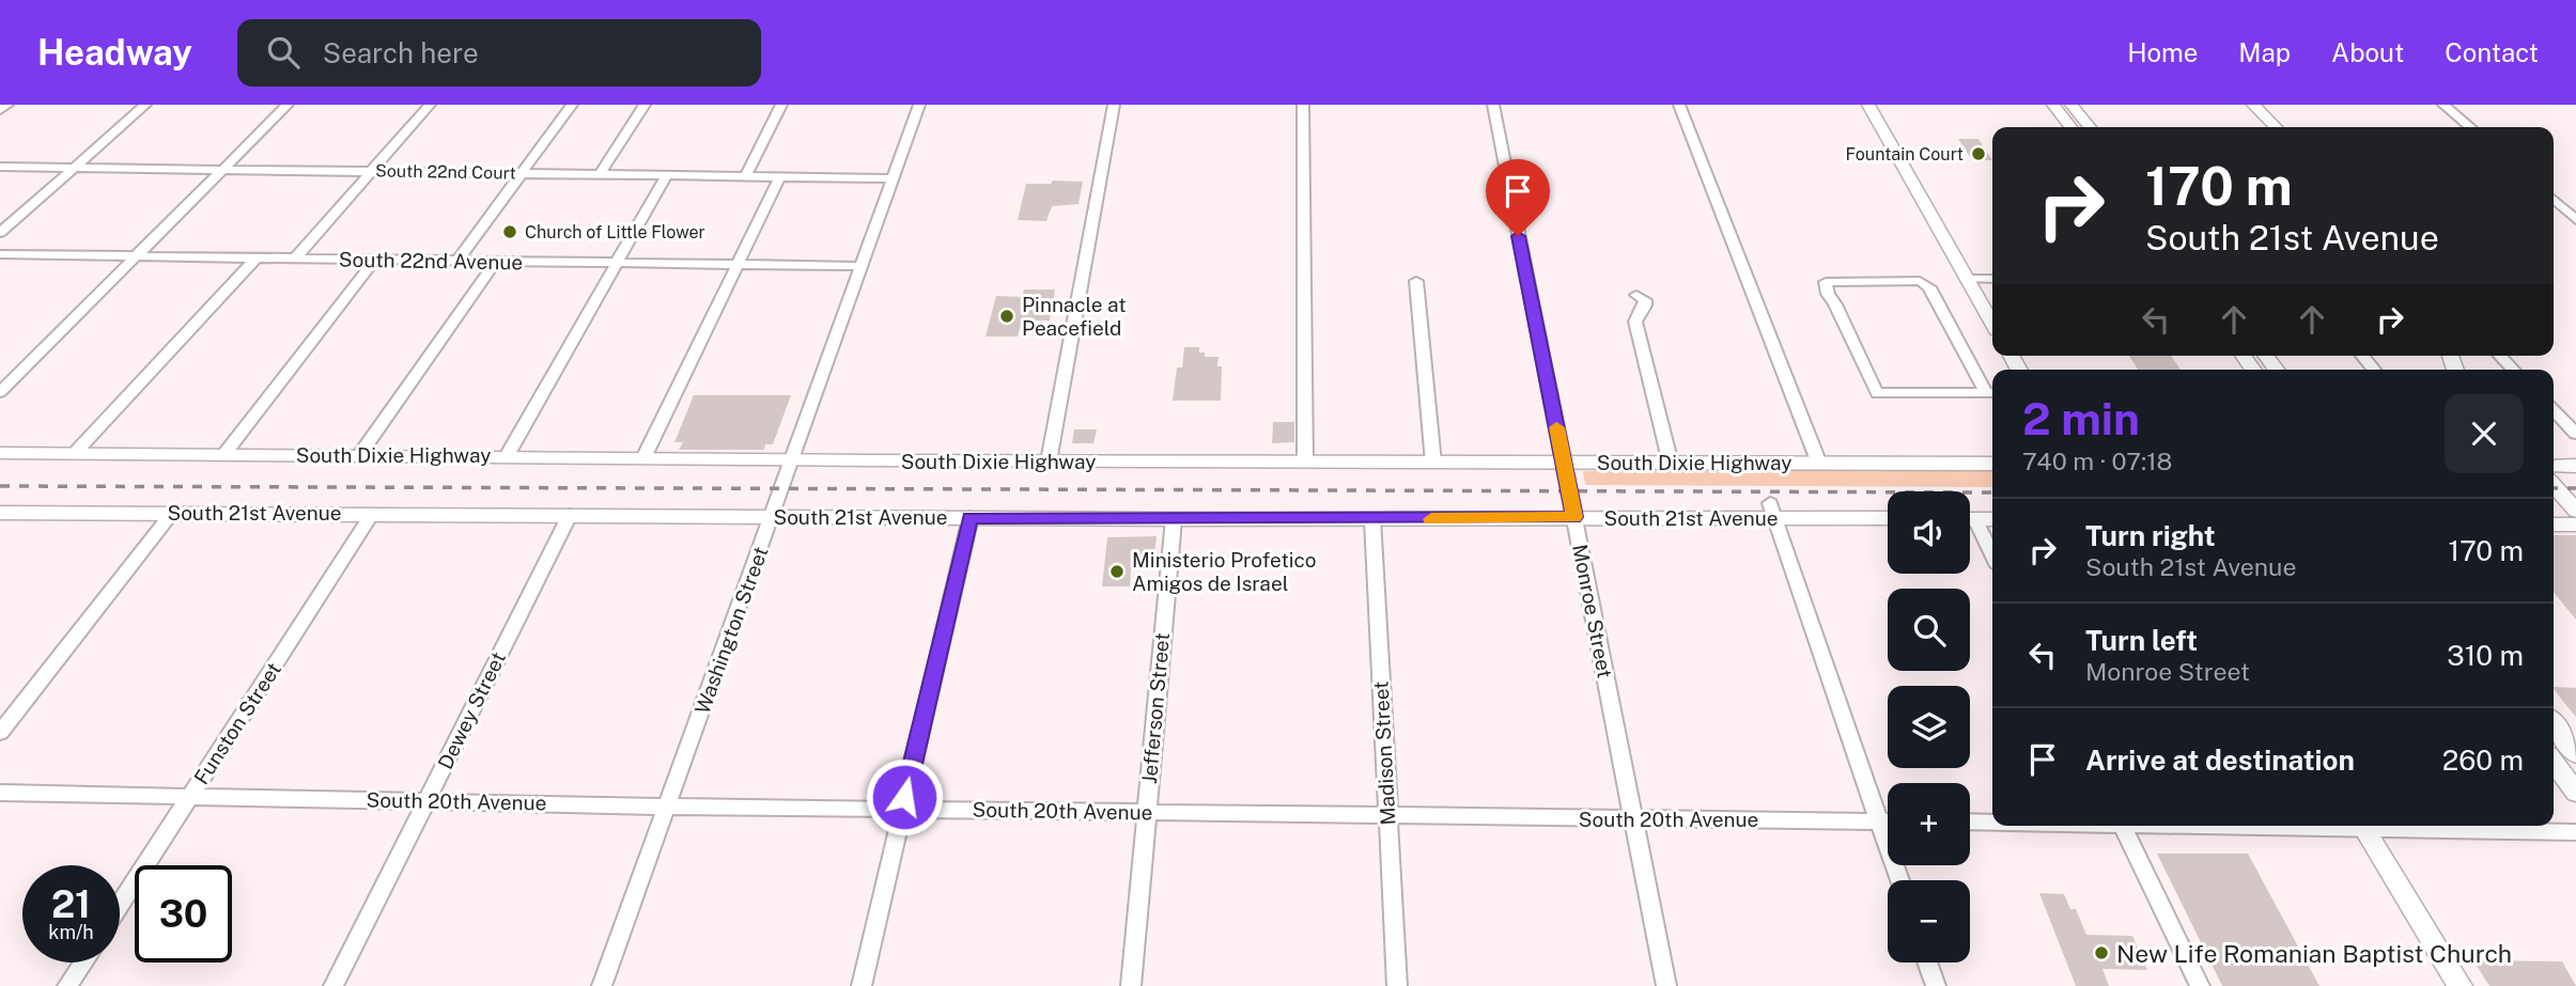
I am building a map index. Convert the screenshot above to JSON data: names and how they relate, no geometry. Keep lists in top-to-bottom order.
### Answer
{
  "streets": {
    "main road": ["South Dixie Highway", "South 21st Avenue"],
    "street": [
      "South 22nd Court",
      "South 22nd Avenue",
      "Monroe Street",
      "Washington Street",
      "Jefferson Street",
      "Dewey Street",
      "Funston Street",
      "Madison Street",
      "South 20th Avenue"
    ]
  },
  "crossings": [
    ["South 22nd Court", "Washington Street"],
    ["South 22nd Avenue", "Washington Street"],
    ["South Dixie Highway", "Monroe Street"],
    ["South Dixie Highway", "Washington Street"],
    ["South 21st Avenue", "Monroe Street"],
    ["South 21st Avenue", "Washington Street"],
    ["South 21st Avenue", "Jefferson Street"],
    ["South 21st Avenue", "Dewey Street"],
    ["South 21st Avenue", "Funston Street"],
    ["South 21st Avenue", "Madison Street"],
    ["Monroe Street", "South 20th Avenue"],
    ["Washington Street", "South 20th Avenue"],
    ["Jefferson Street", "South 20th Avenue"],
    ["Dewey Street", "South 20th Avenue"],
    ["Funston Street", "South 20th Avenue"],
    ["Madison Street", "South 20th Avenue"]
  ],
  "places": [
    "Fountain Court",
    "Church of Little Flower",
    "Pinnacle at Peacefield",
    "Ministerio Profetico Amigos de Israel",
    "New Life Romanian Baptist Church"
  ],
  "page": {
    "header": "Headway",
    "search": "Search here",
    "nav": [
      "Home",
      "Map",
      "About",
      "Contact"
    ],
    "turn": ["170 m", "South 21st Avenue"],
    "heading": ["2 min", "740 m · 07:18"],
    "map_buttons": ["+", "−"],
    "list": [
      {
        "name": "Turn right",
        "note": "South 21st Avenue",
        "value": "170 m"
      },
      {
        "name": "Turn left",
        "note": "Monroe Street",
        "value": "310 m"
      },
      {
        "name": "Arrive at destination",
        "value": "260 m"
      }
    ],
    "speed": "21 km/h",
    "limit": "30"
  }
}
